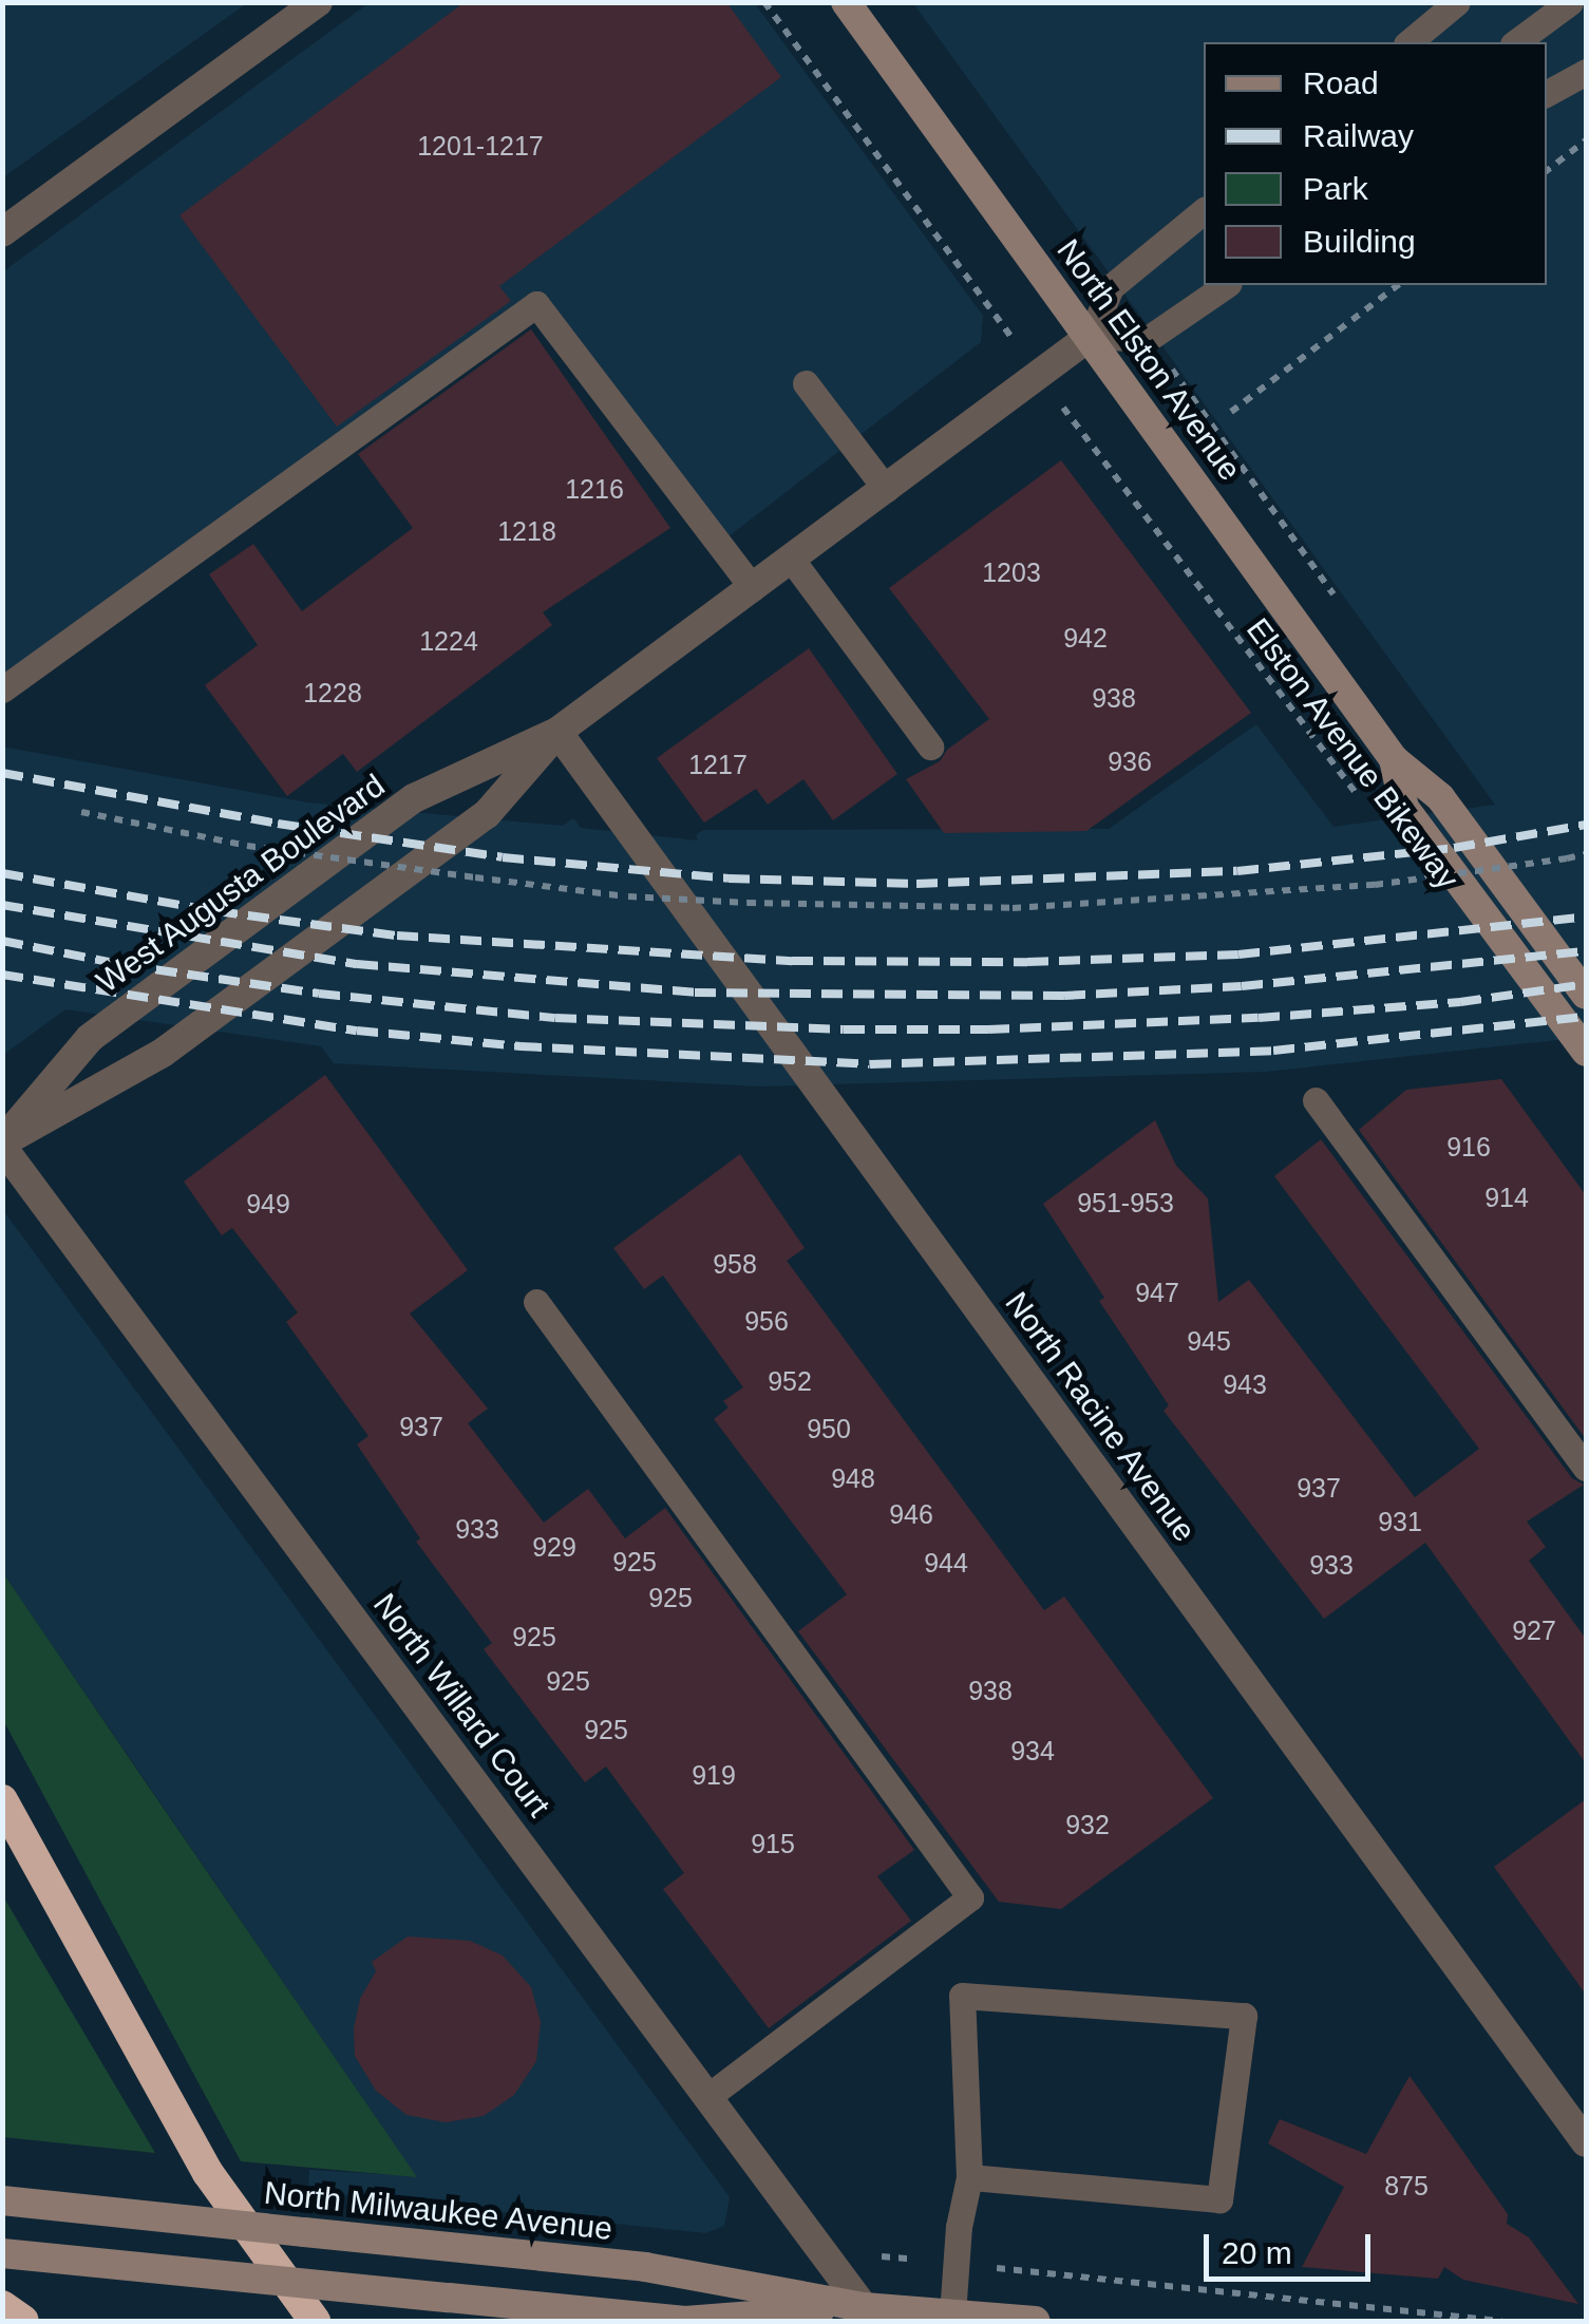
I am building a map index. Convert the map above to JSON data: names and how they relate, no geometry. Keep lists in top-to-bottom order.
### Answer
{
  "streets": {
    "main road": ["North Elston Avenue", "North Milwaukee Avenue"],
    "street": ["West Augusta Boulevard", "North Racine Avenue", "North Willard Court"],
    "path": ["Elston Avenue Bikeway"]
  },
  "crossings": [
    ["North Elston Avenue", "West Augusta Boulevard"],
    ["West Augusta Boulevard", "North Racine Avenue"],
    ["West Augusta Boulevard", "North Willard Court"],
    ["North Willard Court", "North Milwaukee Avenue"]
  ],
  "house_numbers": [
    "1201-1217",
    "1216",
    "1218",
    "1203",
    "942",
    "1224",
    "1228",
    "938",
    "936",
    "1217",
    "916",
    "914",
    "951-953",
    "949",
    "958",
    "947",
    "956",
    "945",
    "952",
    "943",
    "937",
    "950",
    "948",
    "937",
    "946",
    "931",
    "933",
    "929",
    "925",
    "944",
    "933",
    "925",
    "927",
    "925",
    "925",
    "938",
    "925",
    "934",
    "919",
    "932",
    "915",
    "875"
  ],
  "legend": [
    "Road",
    "Railway",
    "Park",
    "Building"
  ],
  "scale_bar": "20 m"
}
